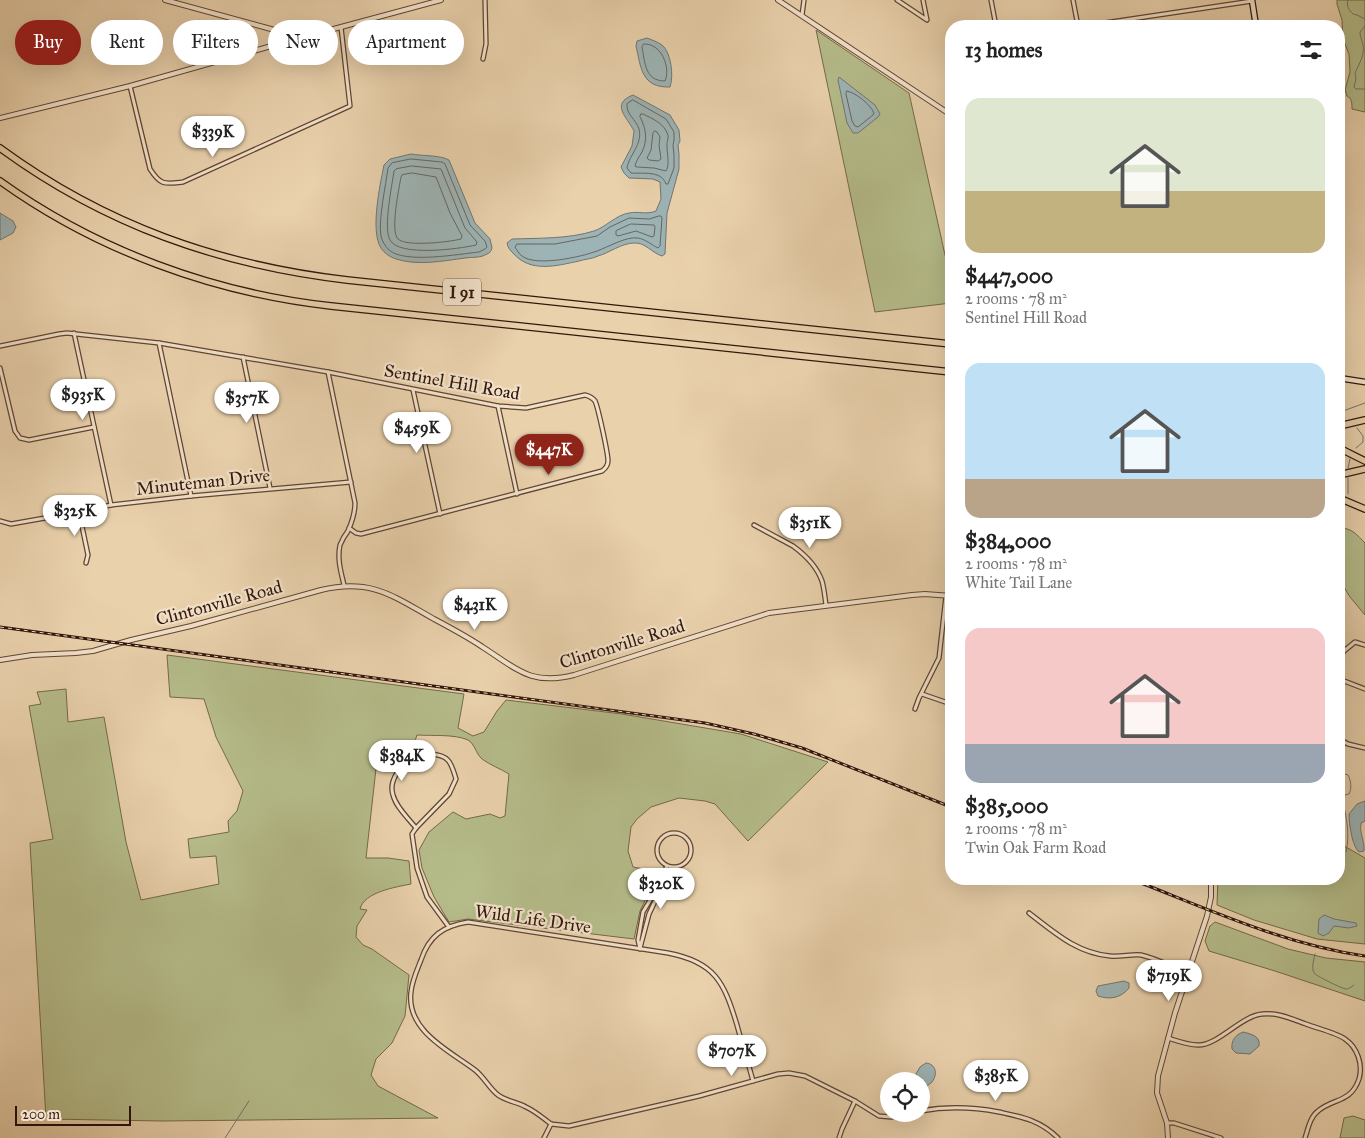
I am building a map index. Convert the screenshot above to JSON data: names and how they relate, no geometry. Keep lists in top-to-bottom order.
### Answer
{
  "streets": {
    "highway": ["I 91"],
    "street": [
      "Sentinel Hill Road",
      "Minuteman Drive",
      "Clintonville Road",
      "Wild Life Drive"
    ]
  },
  "scale_bar": "200 m",
  "page": {
    "chip": [
      "Buy",
      "Rent",
      "Filters",
      "New",
      "Apartment"
    ],
    "heading": "13 homes",
    "list": [
      {
        "name": "$447,000",
        "note": "2 rooms · 78 m² · Sentinel Hill Road"
      },
      {
        "name": "$384,000",
        "note": "2 rooms · 78 m² · White Tail Lane"
      },
      {
        "name": "$385,000",
        "note": "2 rooms · 78 m² · Twin Oak Farm Road"
      }
    ],
    "price": [
      "$339K",
      "$935K",
      "$357K",
      "$459K",
      "$447K",
      "$325K",
      "$351K",
      "$431K",
      "$384K",
      "$320K",
      "$719K",
      "$707K",
      "$385K"
    ],
    "scale": "200 m"
  }
}
